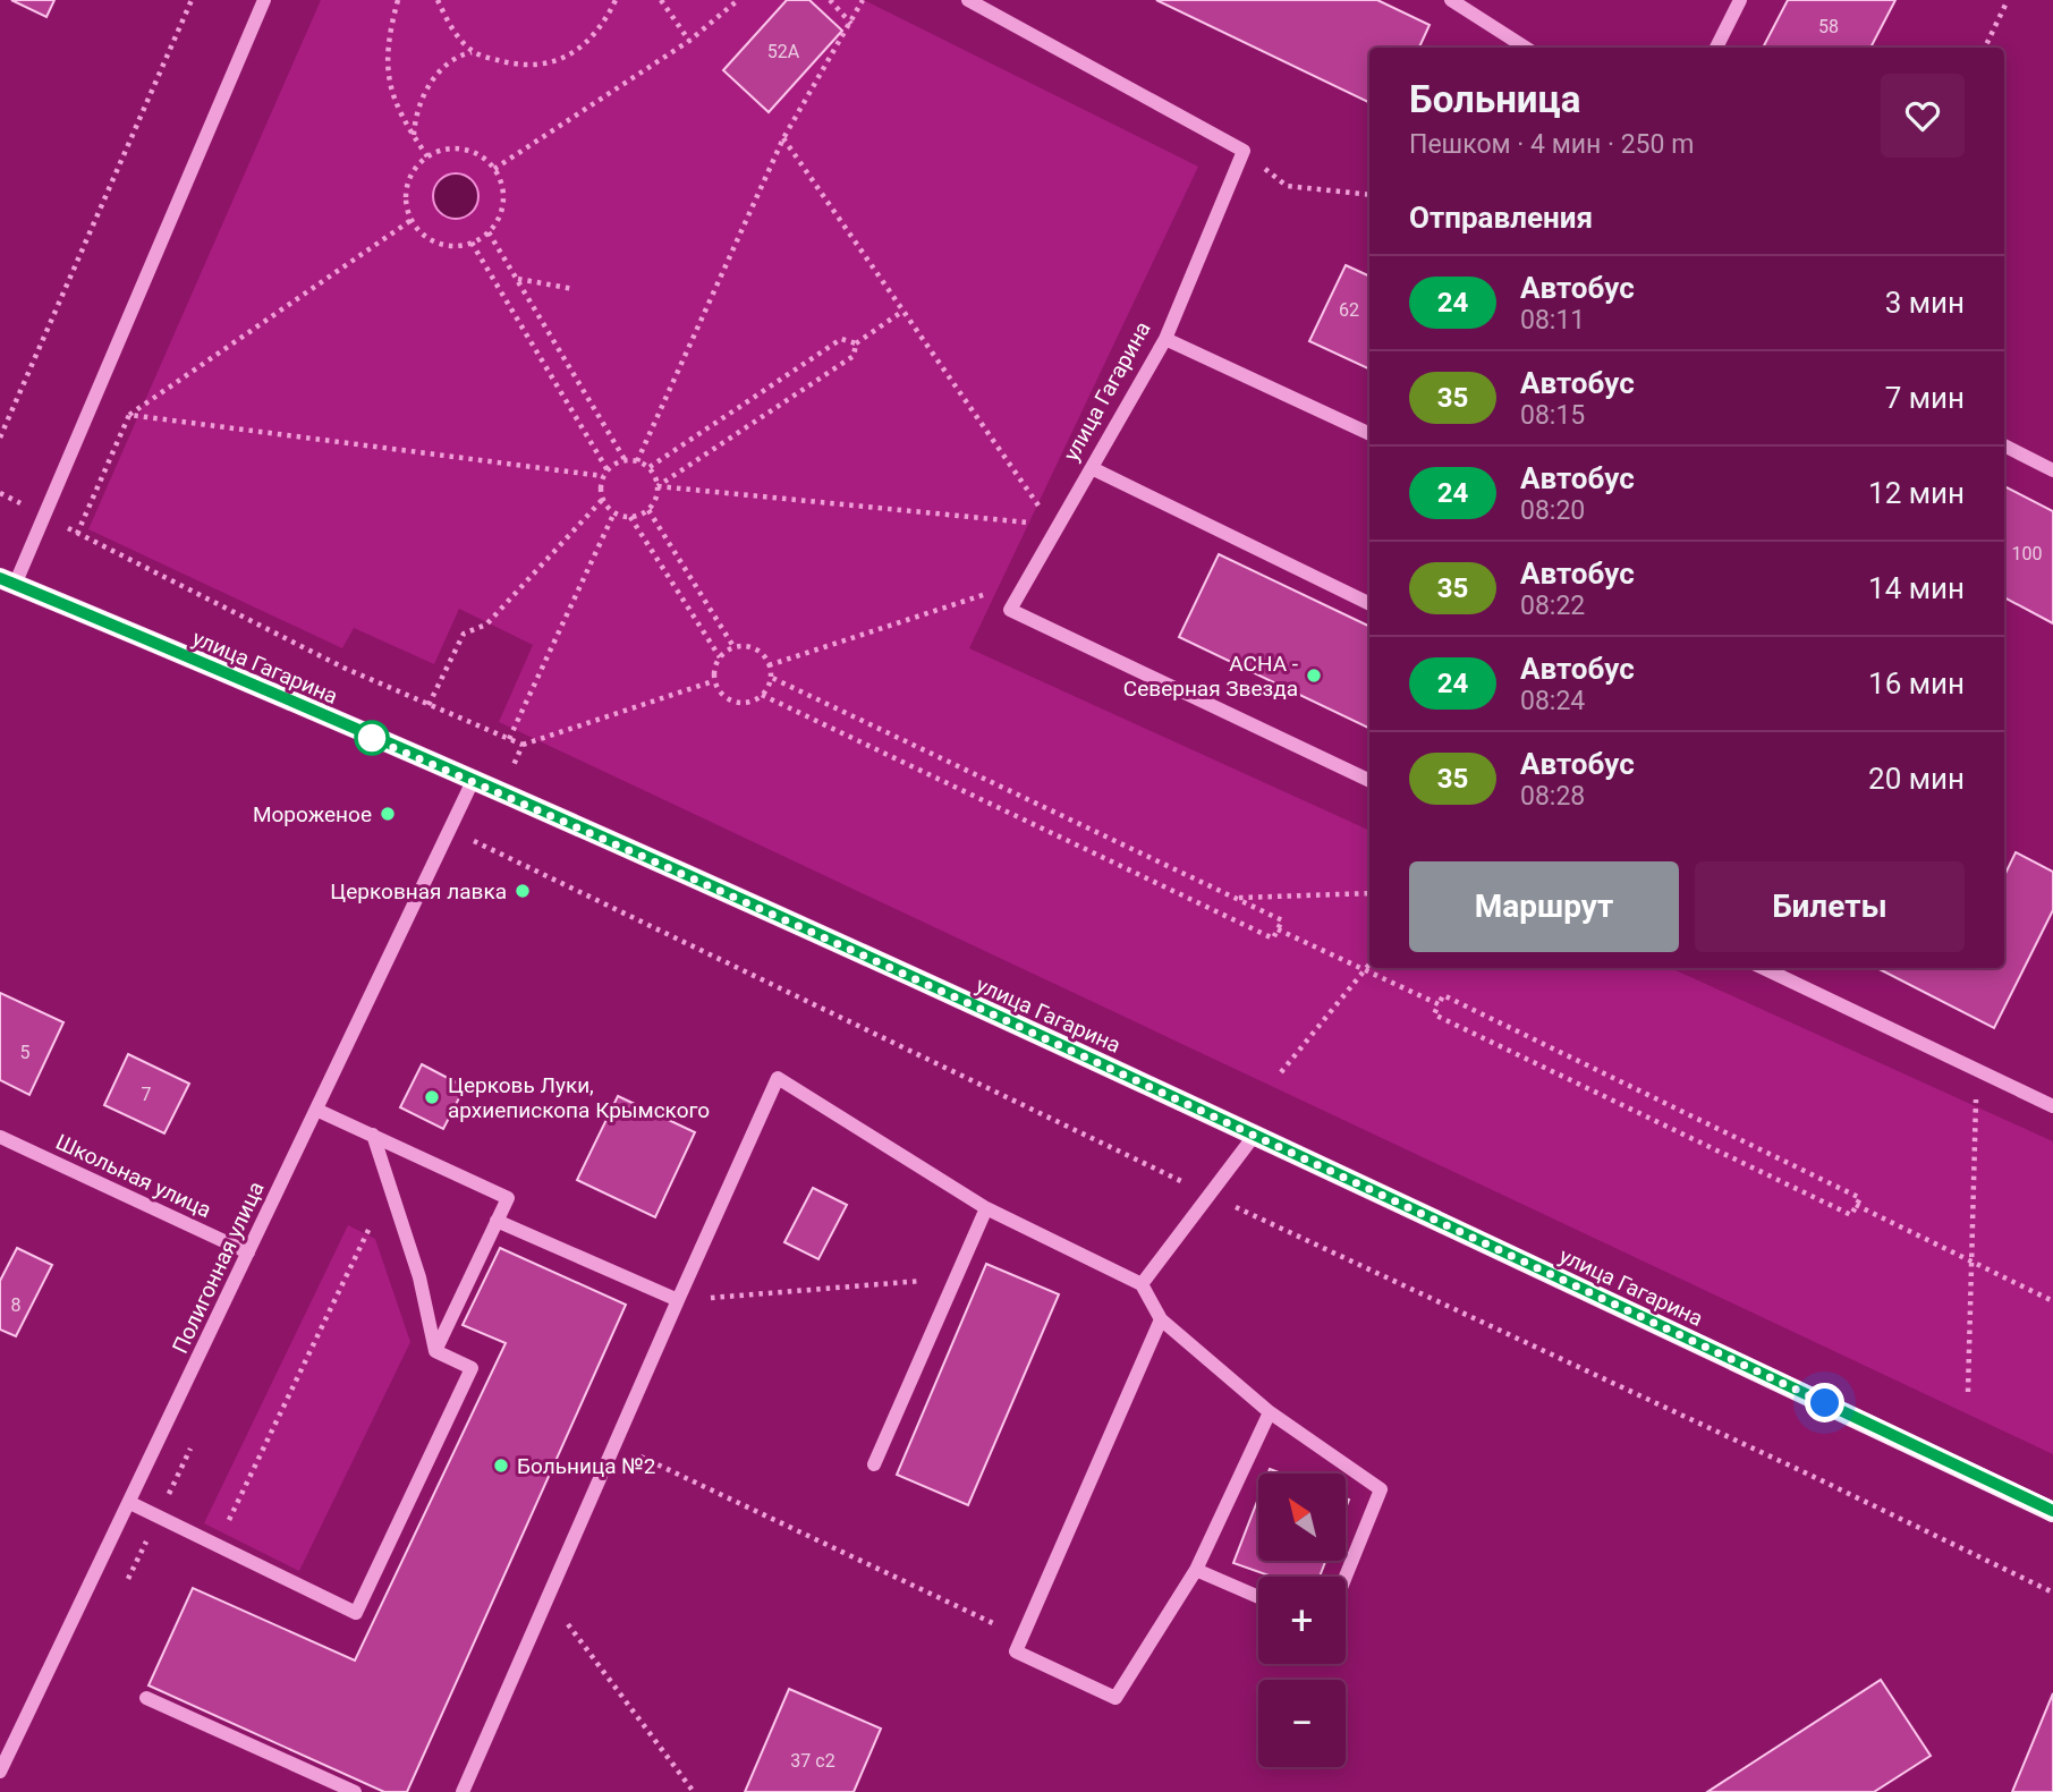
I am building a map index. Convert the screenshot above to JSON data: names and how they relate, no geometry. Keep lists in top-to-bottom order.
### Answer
{
  "streets": {
    "main road": ["улица Гагарина"],
    "street": ["Школьная улица", "Полигонная улица"]
  },
  "crossings": [
    ["улица Гагарина", "Полигонная улица"],
    ["Школьная улица", "Полигонная улица"]
  ],
  "places": [
    "АСНА - Северная Звезда",
    "Мороженое",
    "Церковная лавка",
    "Церковь Луки, архиепископа Крымского",
    "Больница №2"
  ],
  "lines": ["bus line 24"],
  "house_numbers": [
    "58",
    "52А",
    "62",
    "100",
    "5",
    "7",
    "8",
    "37 с2"
  ],
  "north": "top left",
  "page": {
    "heading": [
      ["Больница", "Пешком · 4 мин · 250 m"],
      "Отправления"
    ],
    "list": [
      {
        "mark": "24",
        "name": "Автобус",
        "note": "08:11",
        "value": "3 мин"
      },
      {
        "mark": "35",
        "name": "Автобус",
        "note": "08:15",
        "value": "7 мин"
      },
      {
        "mark": "24",
        "name": "Автобус",
        "note": "08:20",
        "value": "12 мин"
      },
      {
        "mark": "35",
        "name": "Автобус",
        "note": "08:22",
        "value": "14 мин"
      },
      {
        "mark": "24",
        "name": "Автобус",
        "note": "08:24",
        "value": "16 мин"
      },
      {
        "mark": "35",
        "name": "Автобус",
        "note": "08:28",
        "value": "20 мин"
      }
    ],
    "buttons": ["Маршрут", "Билеты"],
    "map_buttons": ["+", "−"]
  }
}
